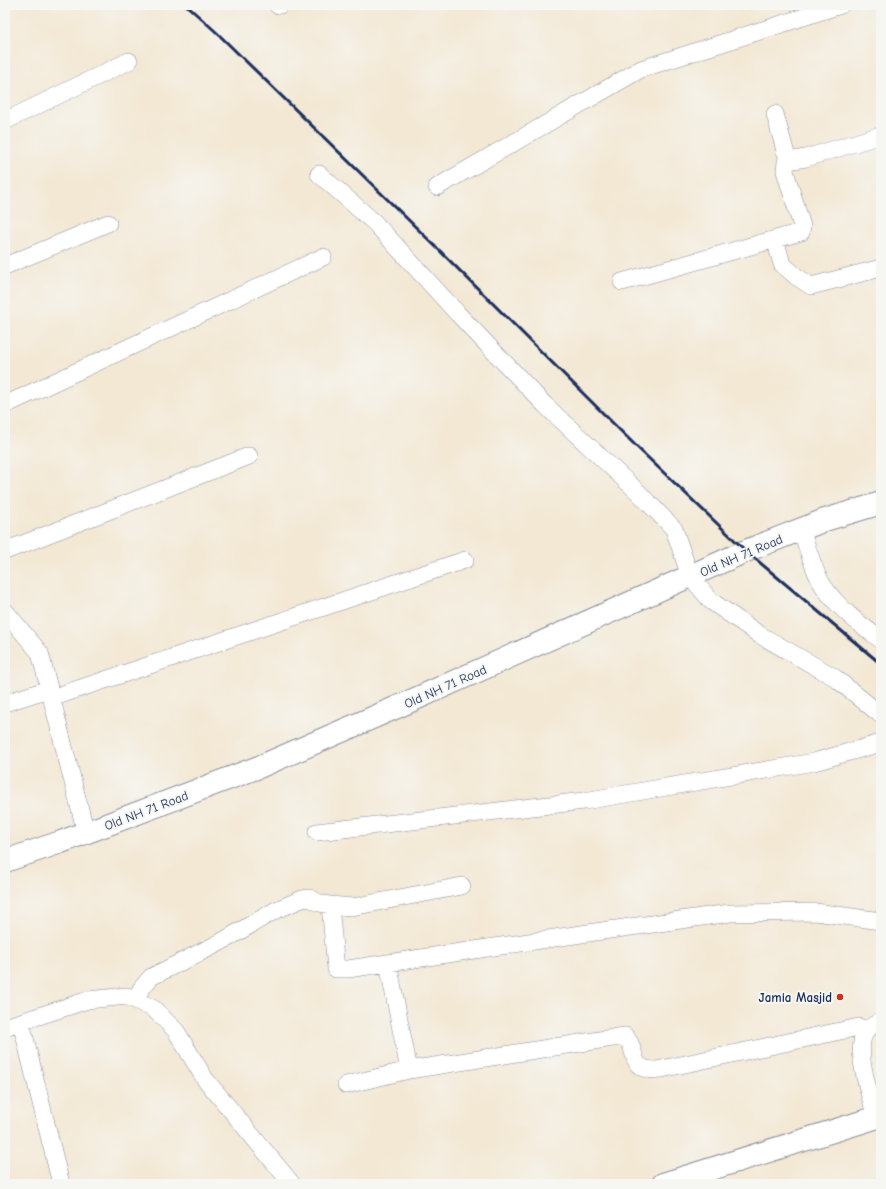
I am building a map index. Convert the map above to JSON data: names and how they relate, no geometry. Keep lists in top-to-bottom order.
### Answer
{
  "streets": {
    "main road": ["Old NH 71 Road"]
  },
  "places": ["Jamia Masjid"]
}
